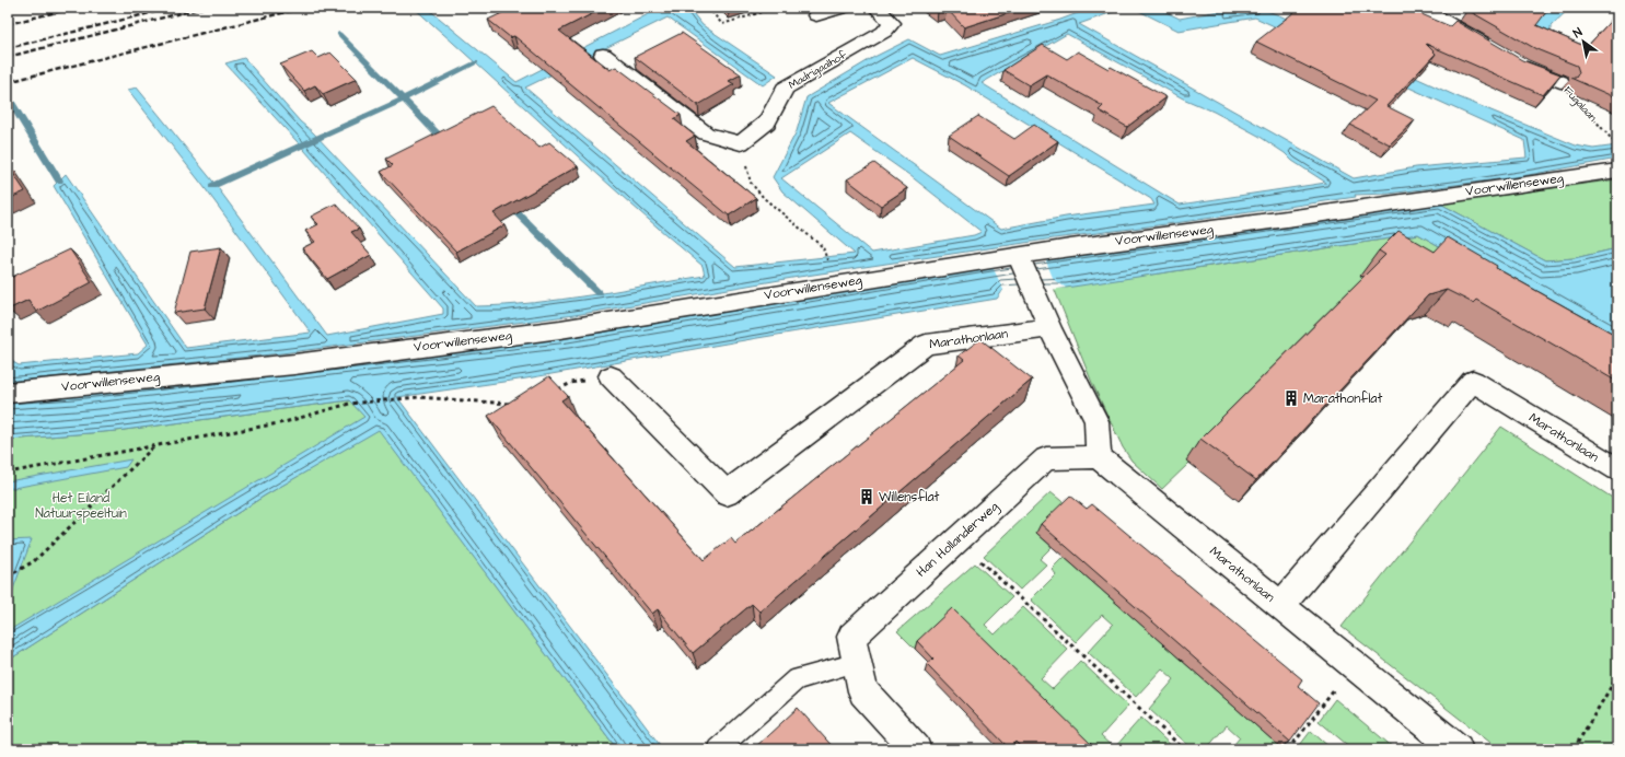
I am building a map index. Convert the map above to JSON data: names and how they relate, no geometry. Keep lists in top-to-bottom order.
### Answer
{
  "streets": {
    "street": [
      "Madrigaalhof",
      "Fugalaan",
      "Voorwillenseweg",
      "Marathonlaan",
      "Han Hollanderweg"
    ]
  },
  "crossings": [
    ["Marathonlaan", "Han Hollanderweg"]
  ],
  "parks": ["Het Eiland Natuurspeeltuin"],
  "places": {
    "building": ["Marathonflat", "Willensflat"]
  },
  "north": "top left"
}
